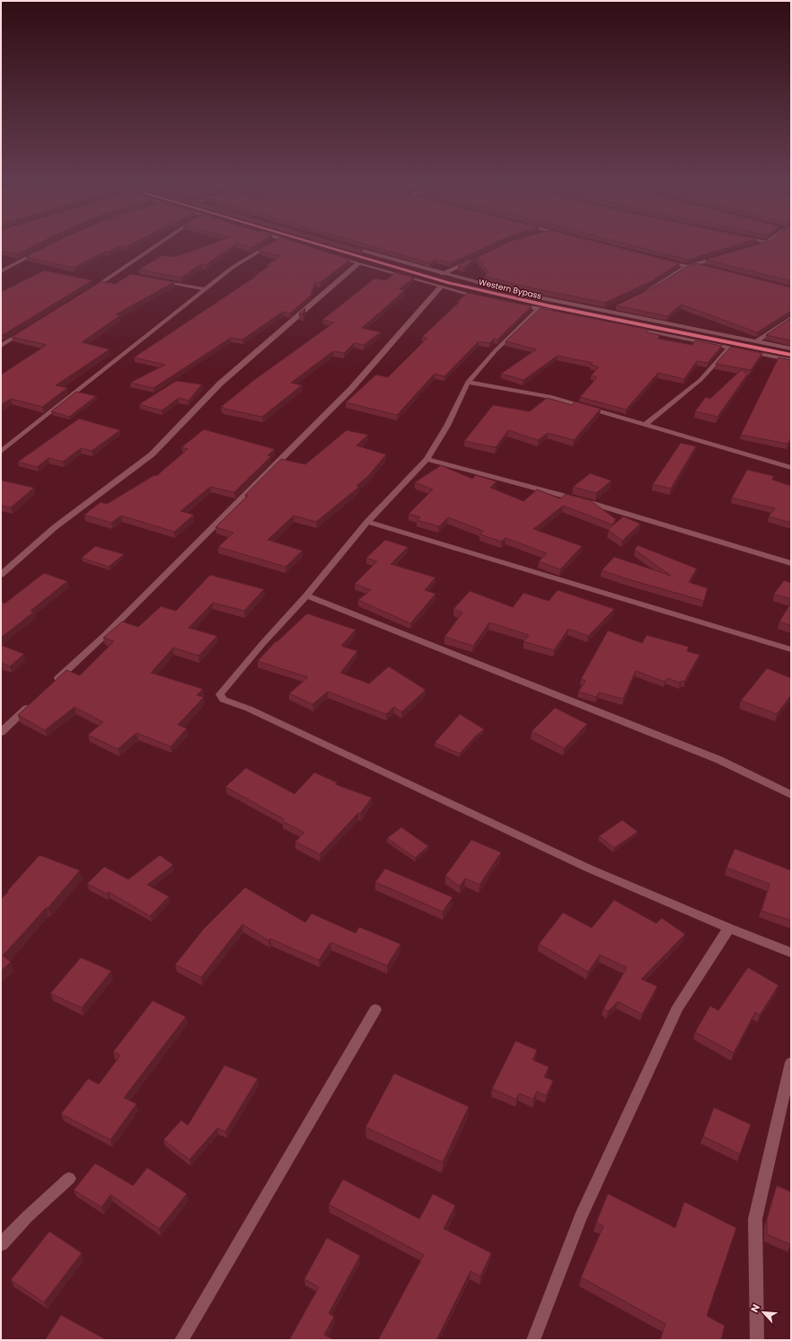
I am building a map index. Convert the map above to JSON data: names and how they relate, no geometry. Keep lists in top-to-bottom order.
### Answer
{
  "streets": {
    "main road": ["Western Bypass"]
  },
  "north": "top left"
}
